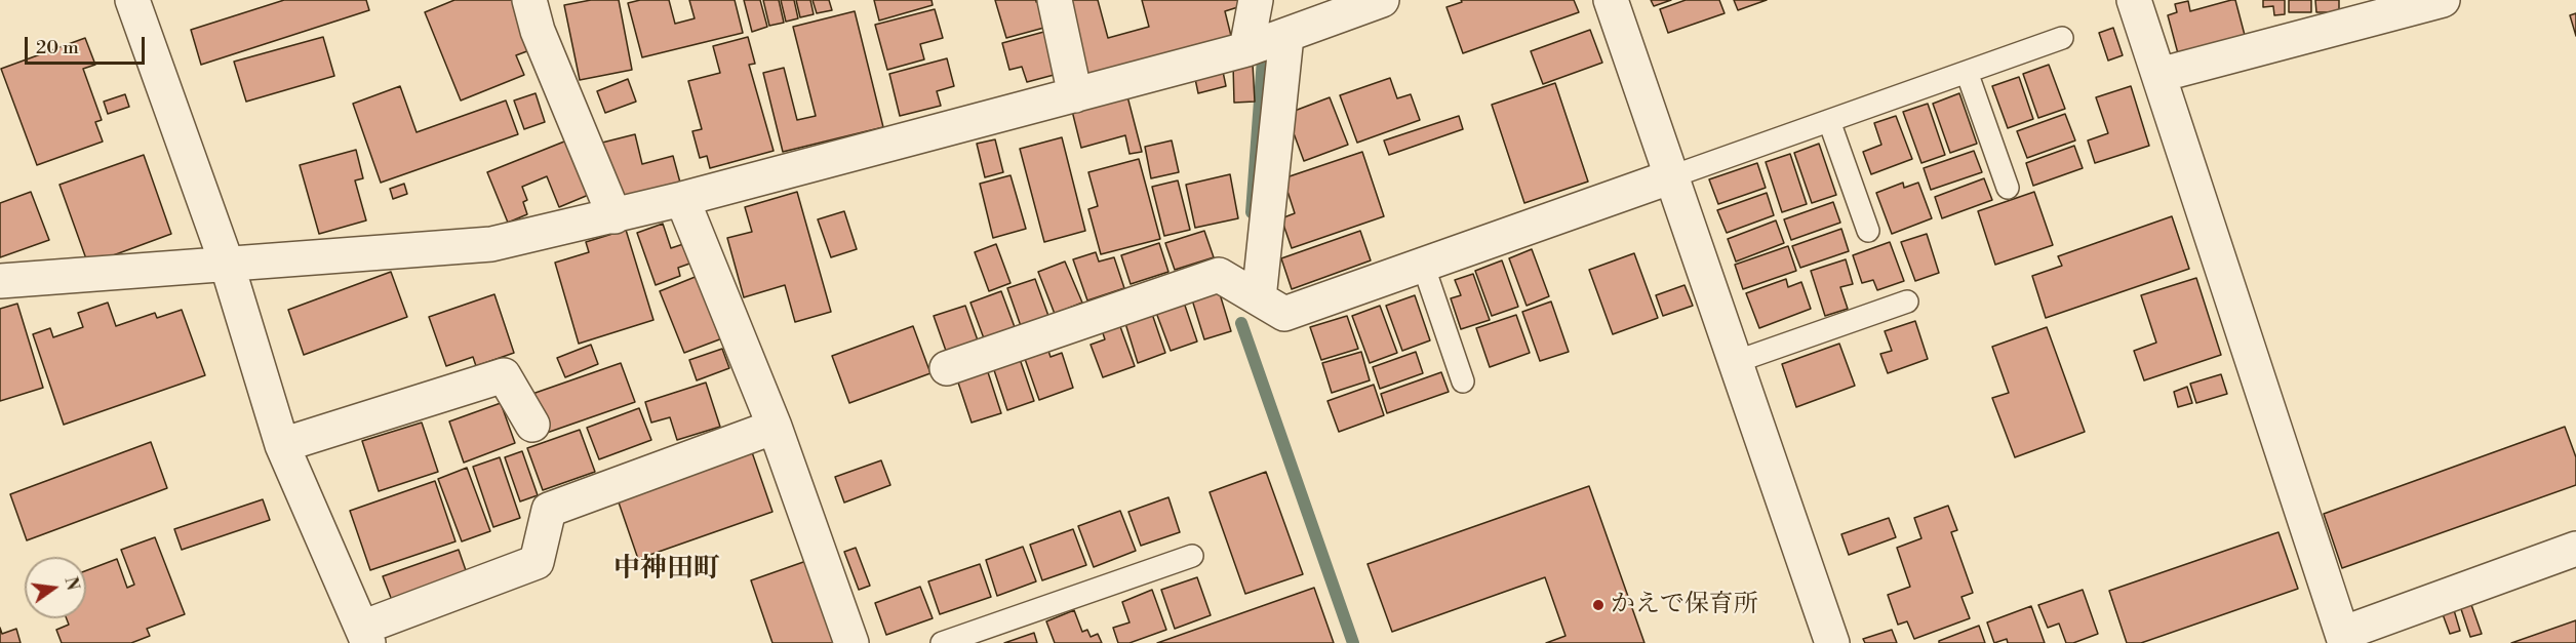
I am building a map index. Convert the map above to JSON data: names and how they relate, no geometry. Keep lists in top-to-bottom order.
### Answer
{
  "districts": ["中神田町"],
  "places": ["かえで保育所"],
  "scale_bar": "20 m",
  "north": "right"
}
